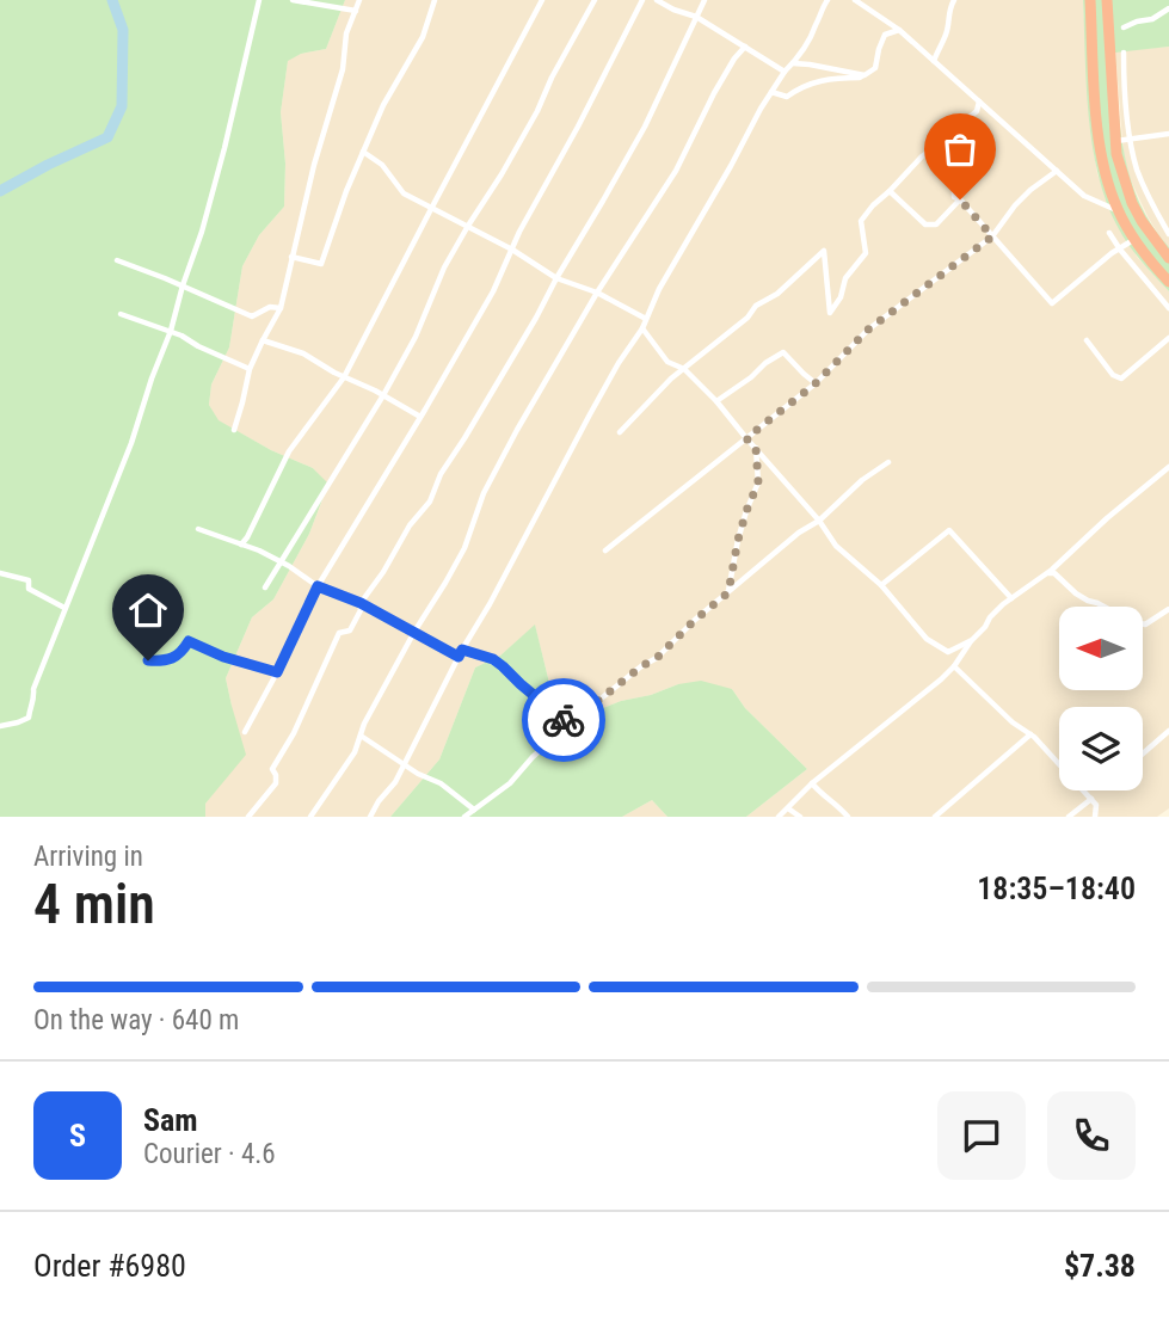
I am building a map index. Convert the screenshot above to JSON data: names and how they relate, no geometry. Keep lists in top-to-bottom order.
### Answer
{
  "north": "left",
  "page": {
    "heading": ["4 min", "Arriving in", "18:35–18:40"],
    "panel": [
      "Sam",
      "Courier · 4.6",
      "Order #6980",
      "$7.38"
    ],
    "bar": "On the way · 640 m",
    "round": "S"
  }
}
